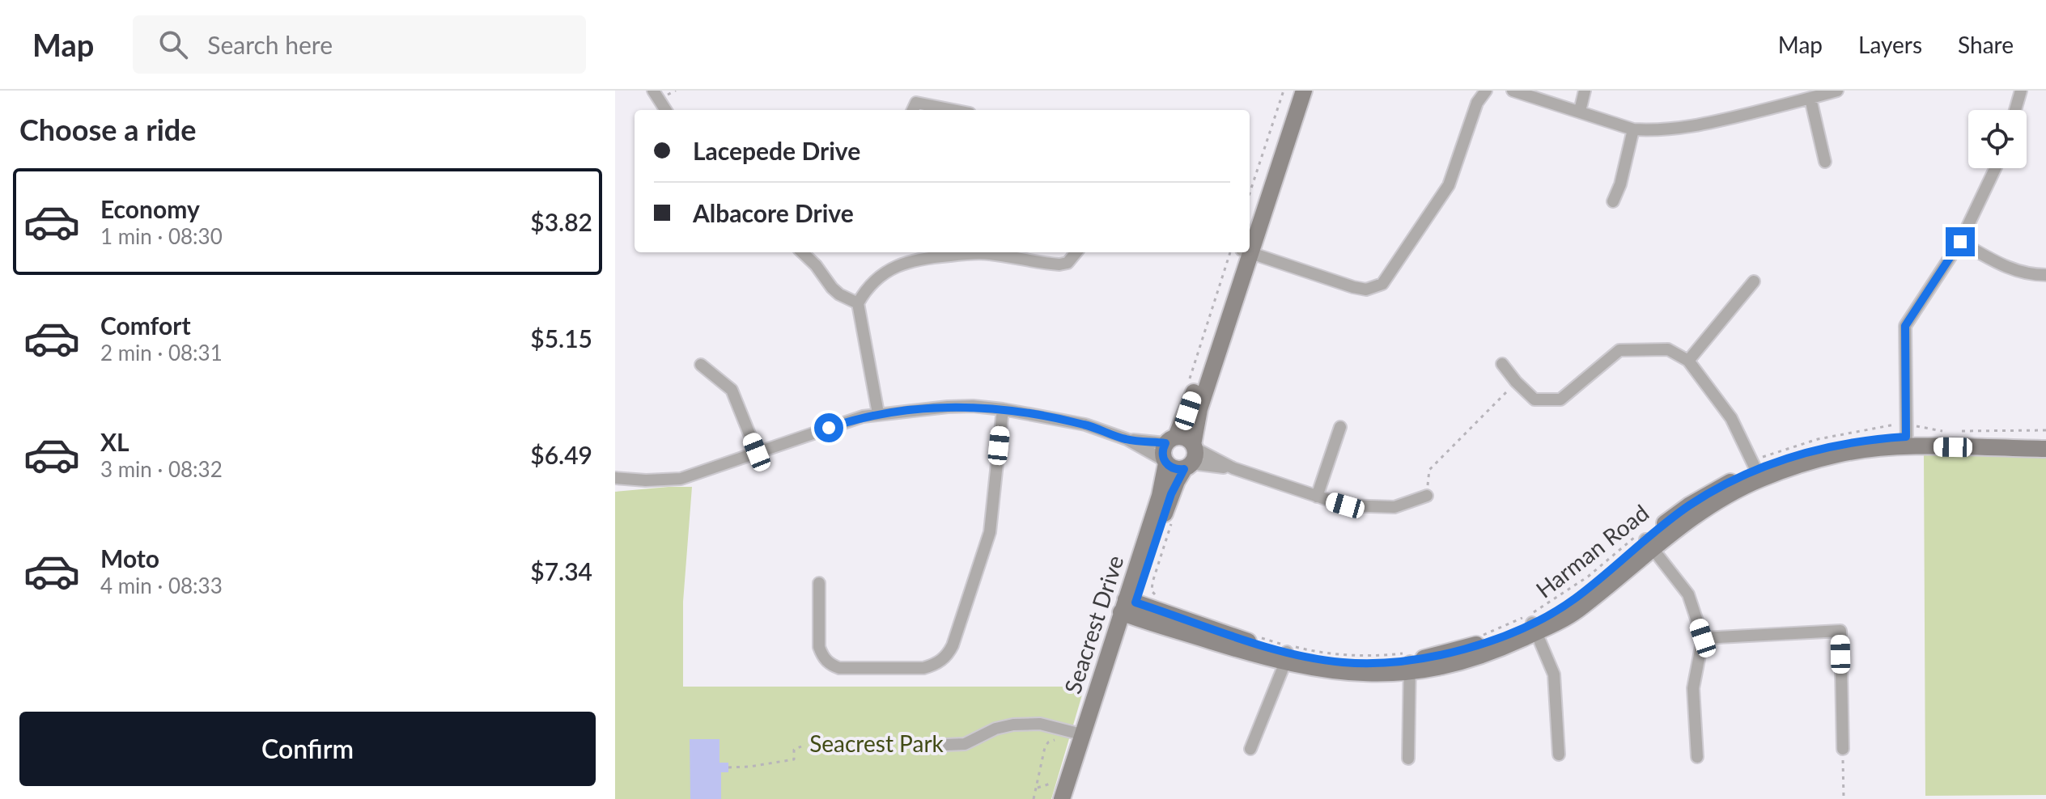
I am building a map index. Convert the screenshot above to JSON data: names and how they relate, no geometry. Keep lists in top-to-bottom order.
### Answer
{
  "streets": {
    "main road": ["Harman Road", "Seacrest Drive"]
  },
  "crossings": [
    ["Harman Road", "Seacrest Drive"]
  ],
  "parks": ["Seacrest Park"],
  "page": {
    "header": "Map",
    "search": "Search here",
    "nav": ["Map", "Layers", "Share"],
    "heading": "Choose a ride",
    "banner": ["Lacepede Drive", "Albacore Drive"],
    "list": [
      {
        "name": "Economy",
        "note": "1 min · 08:30",
        "value": "$3.82"
      },
      {
        "name": "Comfort",
        "note": "2 min · 08:31",
        "value": "$5.15"
      },
      {
        "name": "XL",
        "note": "3 min · 08:32",
        "value": "$6.49"
      },
      {
        "name": "Moto",
        "note": "4 min · 08:33",
        "value": "$7.34"
      }
    ],
    "buttons": "Confirm"
  }
}
